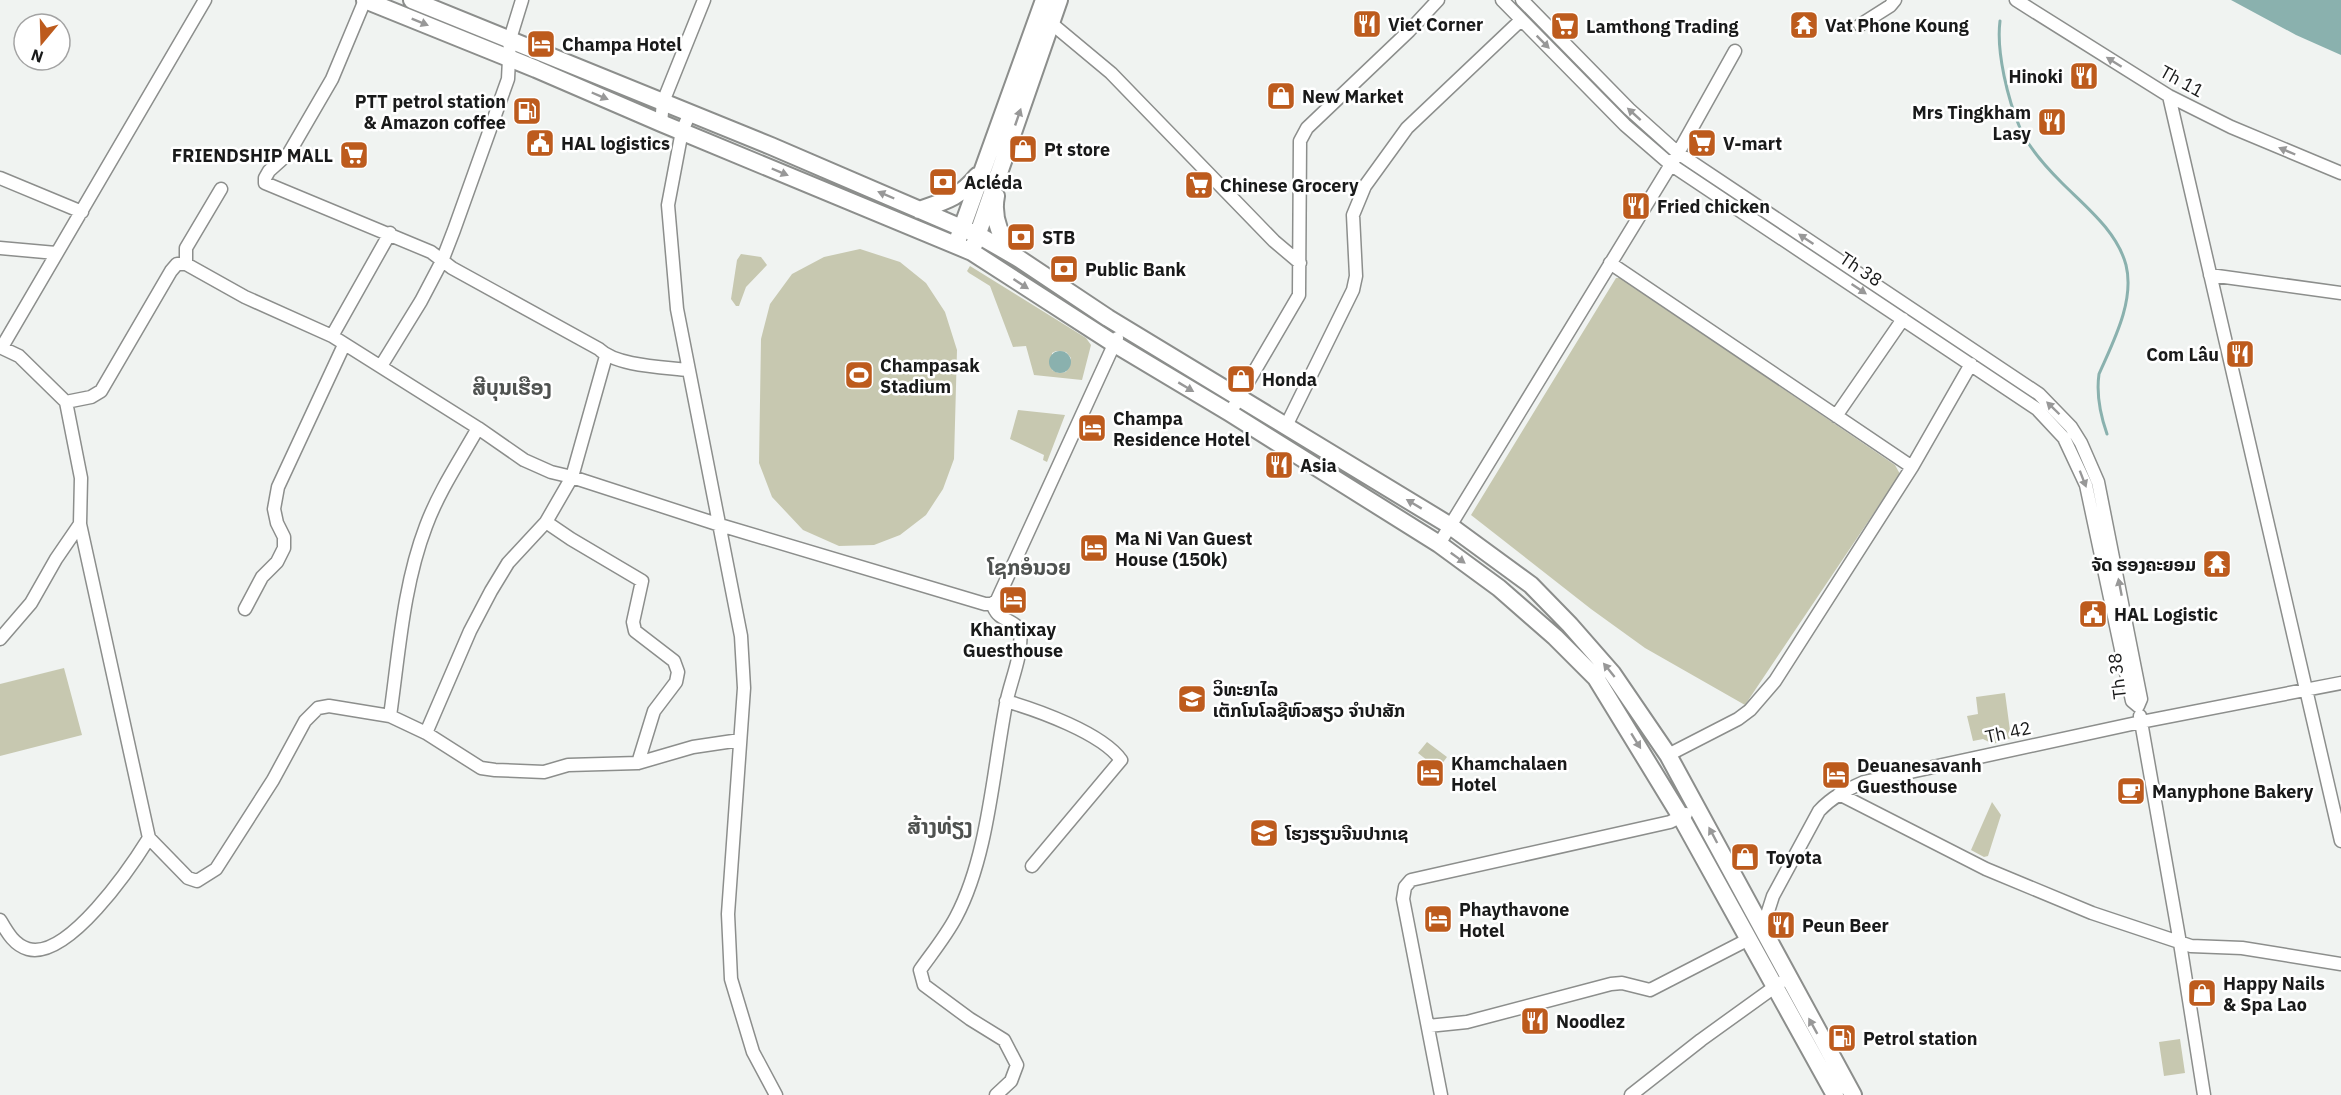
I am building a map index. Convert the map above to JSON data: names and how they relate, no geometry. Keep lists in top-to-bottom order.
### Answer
{
  "streets": {
    "street": ["Th 11", "Th 38", "Th 42"]
  },
  "crossings": [
    ["Th 38", "Th 42"]
  ],
  "one_way": ["Th 11"],
  "districts": ["ສີບຸນເຮືອງ", "ໂຊກອໍນວຍ", "ສ້າງທ່ຽງ"],
  "places": {
    "restaurant": [
      "Viet Corner",
      "Hinoki",
      "Mrs Tingkham Lasy",
      "Fried chicken",
      "Com Lâu",
      "Asia",
      "Peun Beer",
      "Noodlez"
    ],
    "temple": ["Vat Phone Koung", "ຈັດ ຮອງຄະຍອມ"],
    "supermarket": [
      "Lamthong Trading",
      "V-mart",
      "FRIENDSHIP MALL",
      "Chinese Grocery"
    ],
    "hotel": [
      "Champa Hotel",
      "Champa Residence Hotel",
      "Ma Ni Van Guest House (150k)",
      "Khantixay Guesthouse",
      "Khamchalaen Hotel",
      "Deuanesavanh Guesthouse",
      "Phaythavone Hotel"
    ],
    "shop": [
      "New Market",
      "Pt store",
      "Honda",
      "Toyota",
      "Happy Nails & Spa Lao"
    ],
    "fuel station": ["PTT petrol station & Amazon coffee", "Petrol station"],
    "public building": ["HAL logistics", "HAL Logistic"],
    "bank": ["Acléda", "STB", "Public Bank"],
    "sports": ["Champasak Stadium"],
    "school or university": ["ວິທະຍາໄລ ເຕັກໂນໂລຊີຫົວສຽວ ຈຳປາສັກ", "ໂຮງຮຽນຈີນປາກເຊ"],
    "cafe": ["Manyphone Bakery"]
  },
  "north": "bottom"
}
